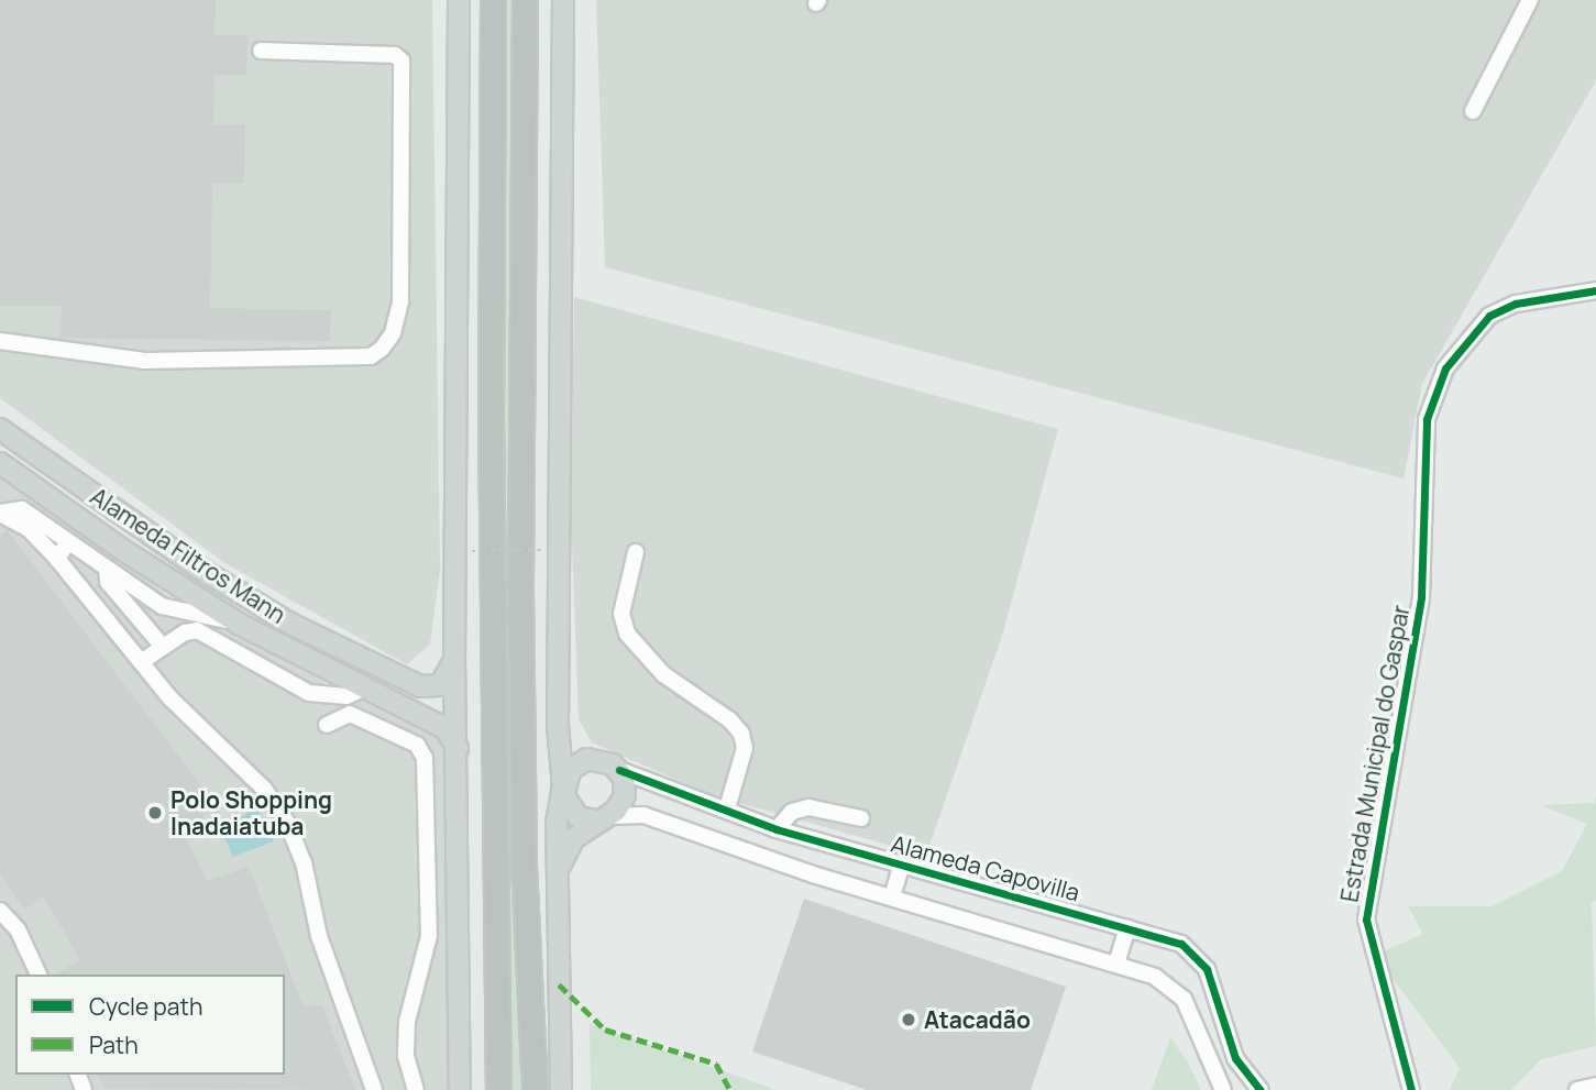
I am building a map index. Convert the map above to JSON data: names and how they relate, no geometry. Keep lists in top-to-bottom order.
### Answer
{
  "streets": {
    "main road": ["Alameda Filtros Mann"],
    "street": ["Estrada Municipal do Gaspar", "Alameda Capovilla"]
  },
  "places": ["Polo Shopping Inadaiatuba", "Atacadão"],
  "legend": ["Cycle path", "Path"]
}
